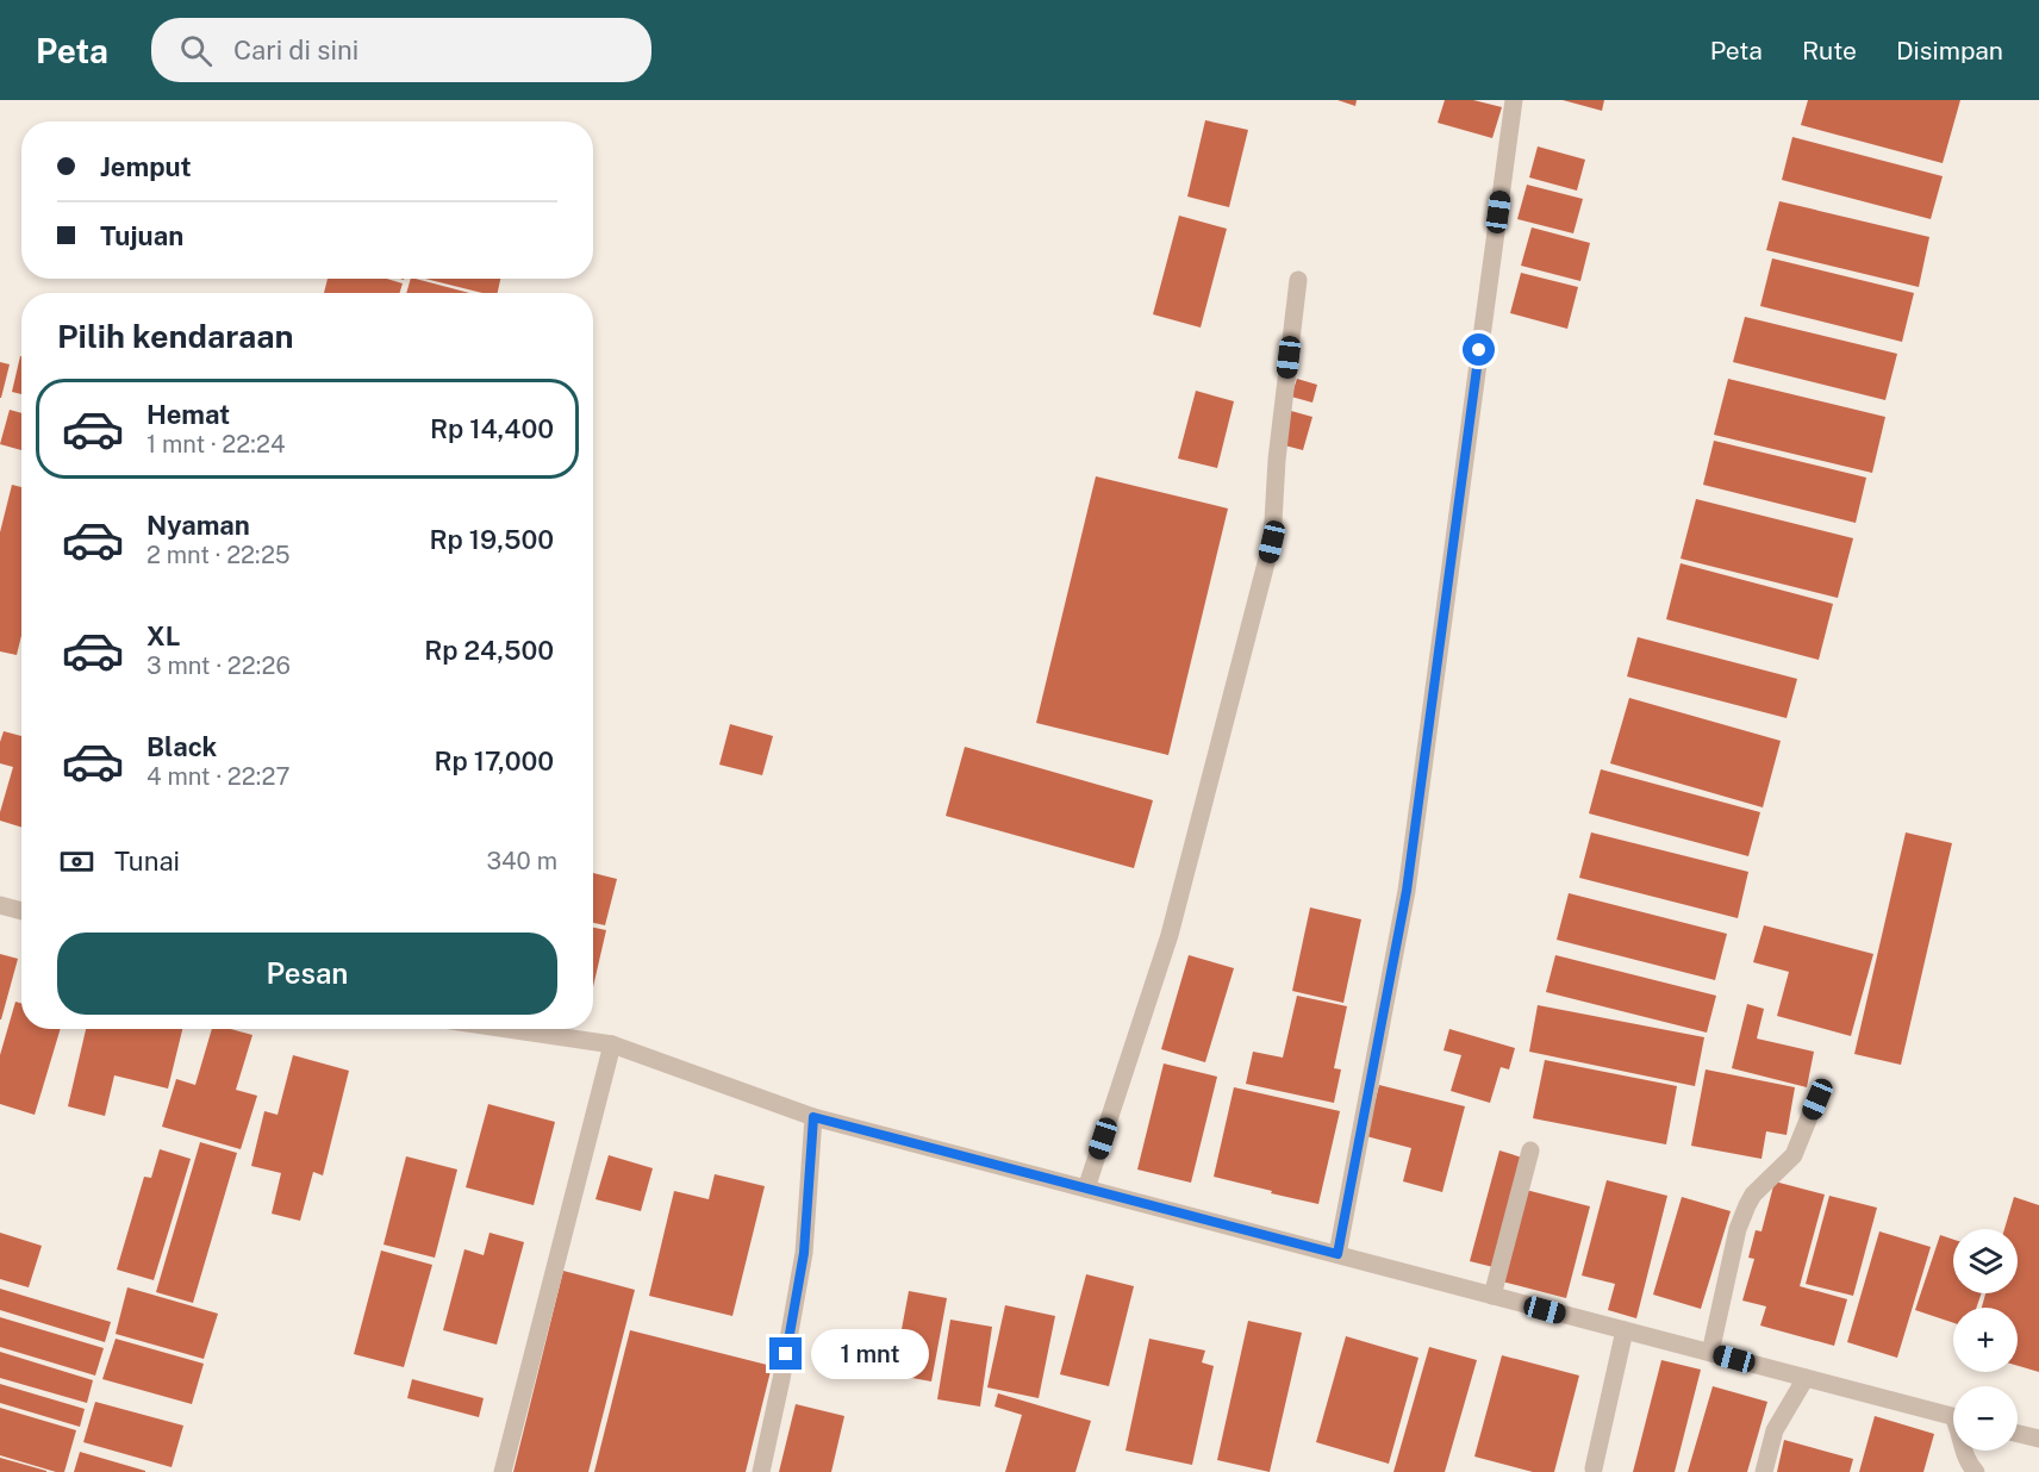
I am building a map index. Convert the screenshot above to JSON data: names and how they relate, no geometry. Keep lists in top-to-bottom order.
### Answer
{
  "page": {
    "header": "Peta",
    "search": "Cari di sini",
    "nav": ["Peta", "Rute", "Disimpan"],
    "banner": ["Jemput", "Tujuan"],
    "heading": "Pilih kendaraan",
    "list": [
      {
        "name": "Hemat",
        "note": "1 mnt · 22:24",
        "value": "Rp 14,400"
      },
      {
        "name": "Nyaman",
        "note": "2 mnt · 22:25",
        "value": "Rp 19,500"
      },
      {
        "name": "XL",
        "note": "3 mnt · 22:26",
        "value": "Rp 24,500"
      },
      {
        "name": "Black",
        "note": "4 mnt · 22:27",
        "value": "Rp 17,000"
      }
    ],
    "pay": ["Tunai", "340 m"],
    "buttons": "Pesan",
    "map_buttons": ["+", "−"],
    "bubble": "1 mnt"
  }
}
